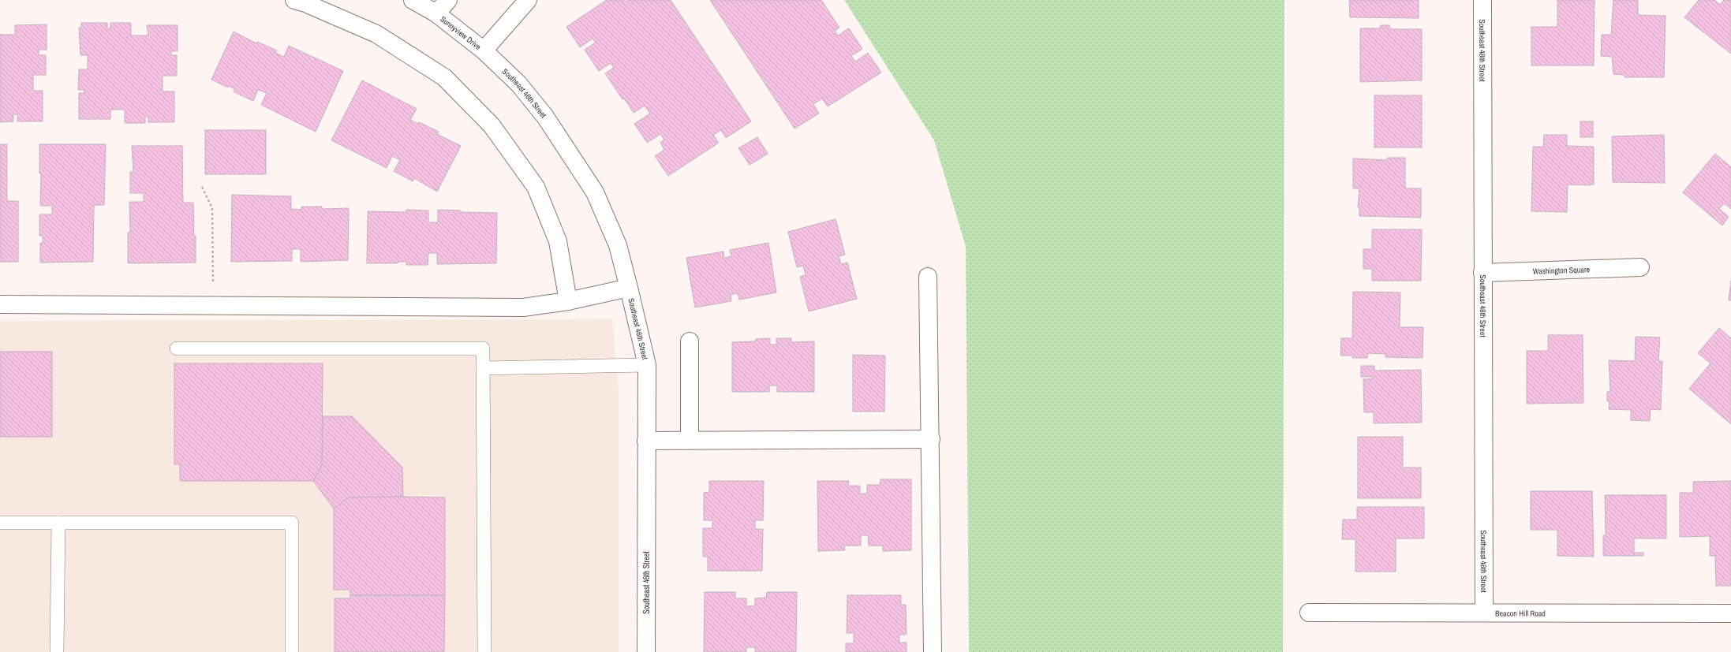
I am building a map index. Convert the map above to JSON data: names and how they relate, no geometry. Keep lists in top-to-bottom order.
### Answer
{
  "streets": {
    "street": [
      "Sunnyview Drive",
      "Southeast 48th Street",
      "Southeast 46th Street",
      "Washington Square",
      "Beacon Hill Road"
    ]
  },
  "crossings": [
    ["Sunnyview Drive", "Southeast 46th Street"],
    ["Southeast 48th Street", "Washington Square"],
    ["Southeast 48th Street", "Beacon Hill Road"]
  ]
}
